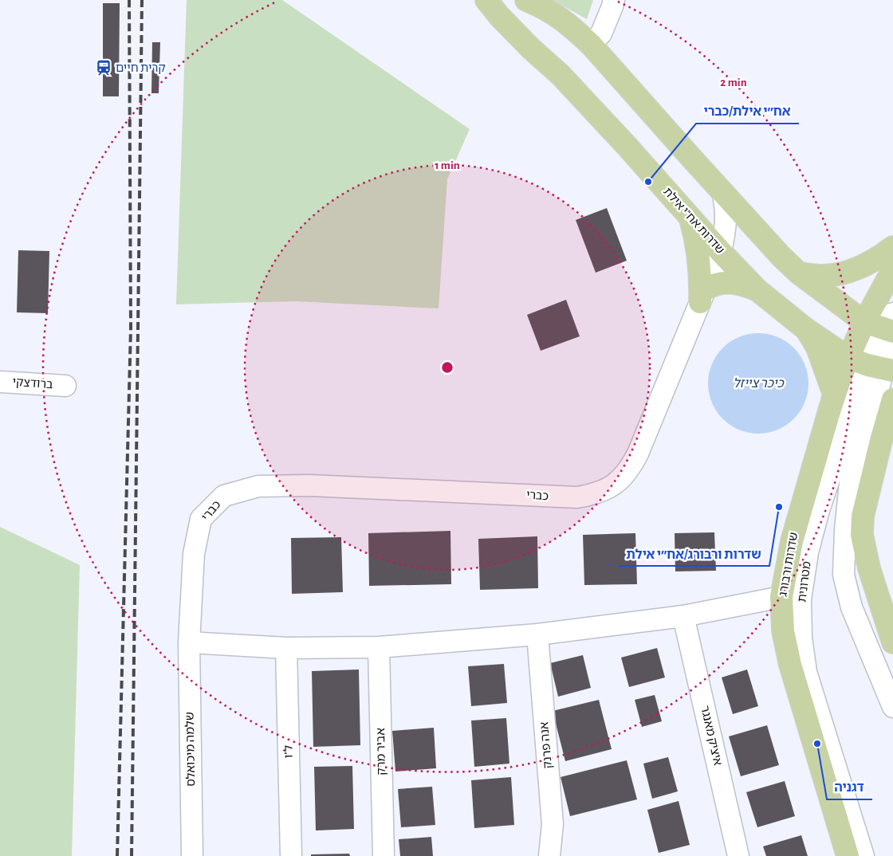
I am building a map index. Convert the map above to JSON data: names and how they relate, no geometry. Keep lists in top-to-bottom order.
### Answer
{
  "streets": {
    "main road": ["שדרות אח\"י אילת", "שדרות ורבורג"],
    "street": [
      "ברודצקי",
      "כברי",
      "מטרונית",
      "איציק מאנגר",
      "אנה פרנק",
      "שלמה מיכואלס",
      "ל\"ו",
      "אביר מרק"
    ]
  },
  "crossings": [
    ["שדרות אח\"י אילת", "כברי"],
    ["שדרות אח\"י אילת", "שדרות ורבורג"],
    ["שדרות אח\"י אילת", "מטרונית"],
    ["כברי", "שלמה מיכואלס"]
  ],
  "water": ["כיכר צייזל"],
  "places": {
    "station": ["קרית חיים"],
    "other": ["אח״י אילת/כברי", "שדרות ורבורג/אח״י אילת", "דגניה"]
  },
  "rings": ["2 min", "1 min"]
}
